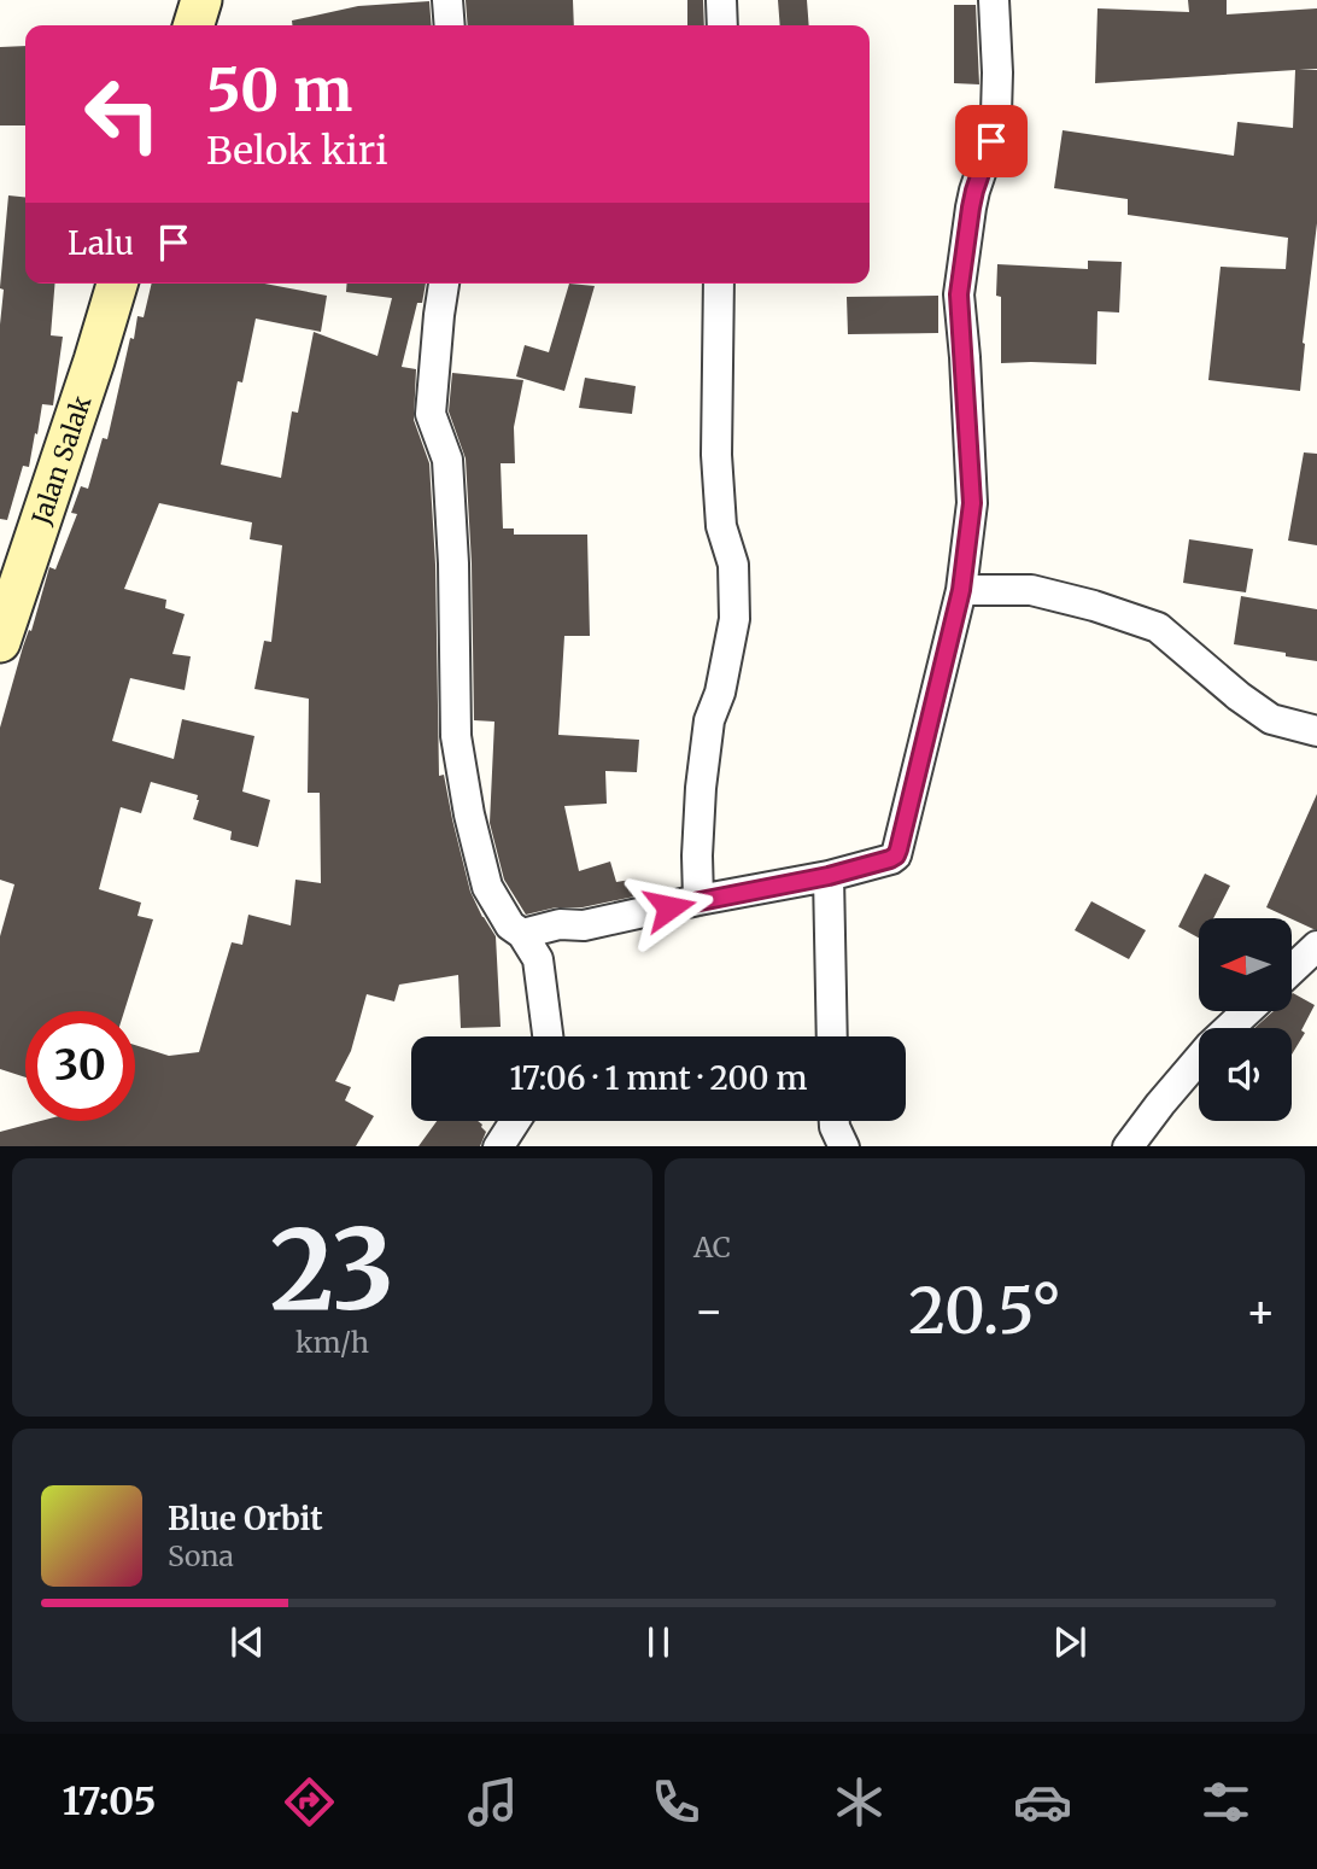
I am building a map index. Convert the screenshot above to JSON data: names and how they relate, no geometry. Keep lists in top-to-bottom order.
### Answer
{
  "streets": {
    "main road": ["Jalan Salak"]
  },
  "north": "left",
  "page": {
    "turn": ["50 m", "Belok kiri"],
    "then": "Lalu",
    "limit": "30",
    "trip": "17:06 · 1 mnt · 200 m",
    "tile": [
      ["23", "km/h"],
      "AC"
    ],
    "heat": ["−", "20.5°", "+"],
    "song": ["Blue Orbit", "Sona"],
    "tabs": "17:05"
  }
}
